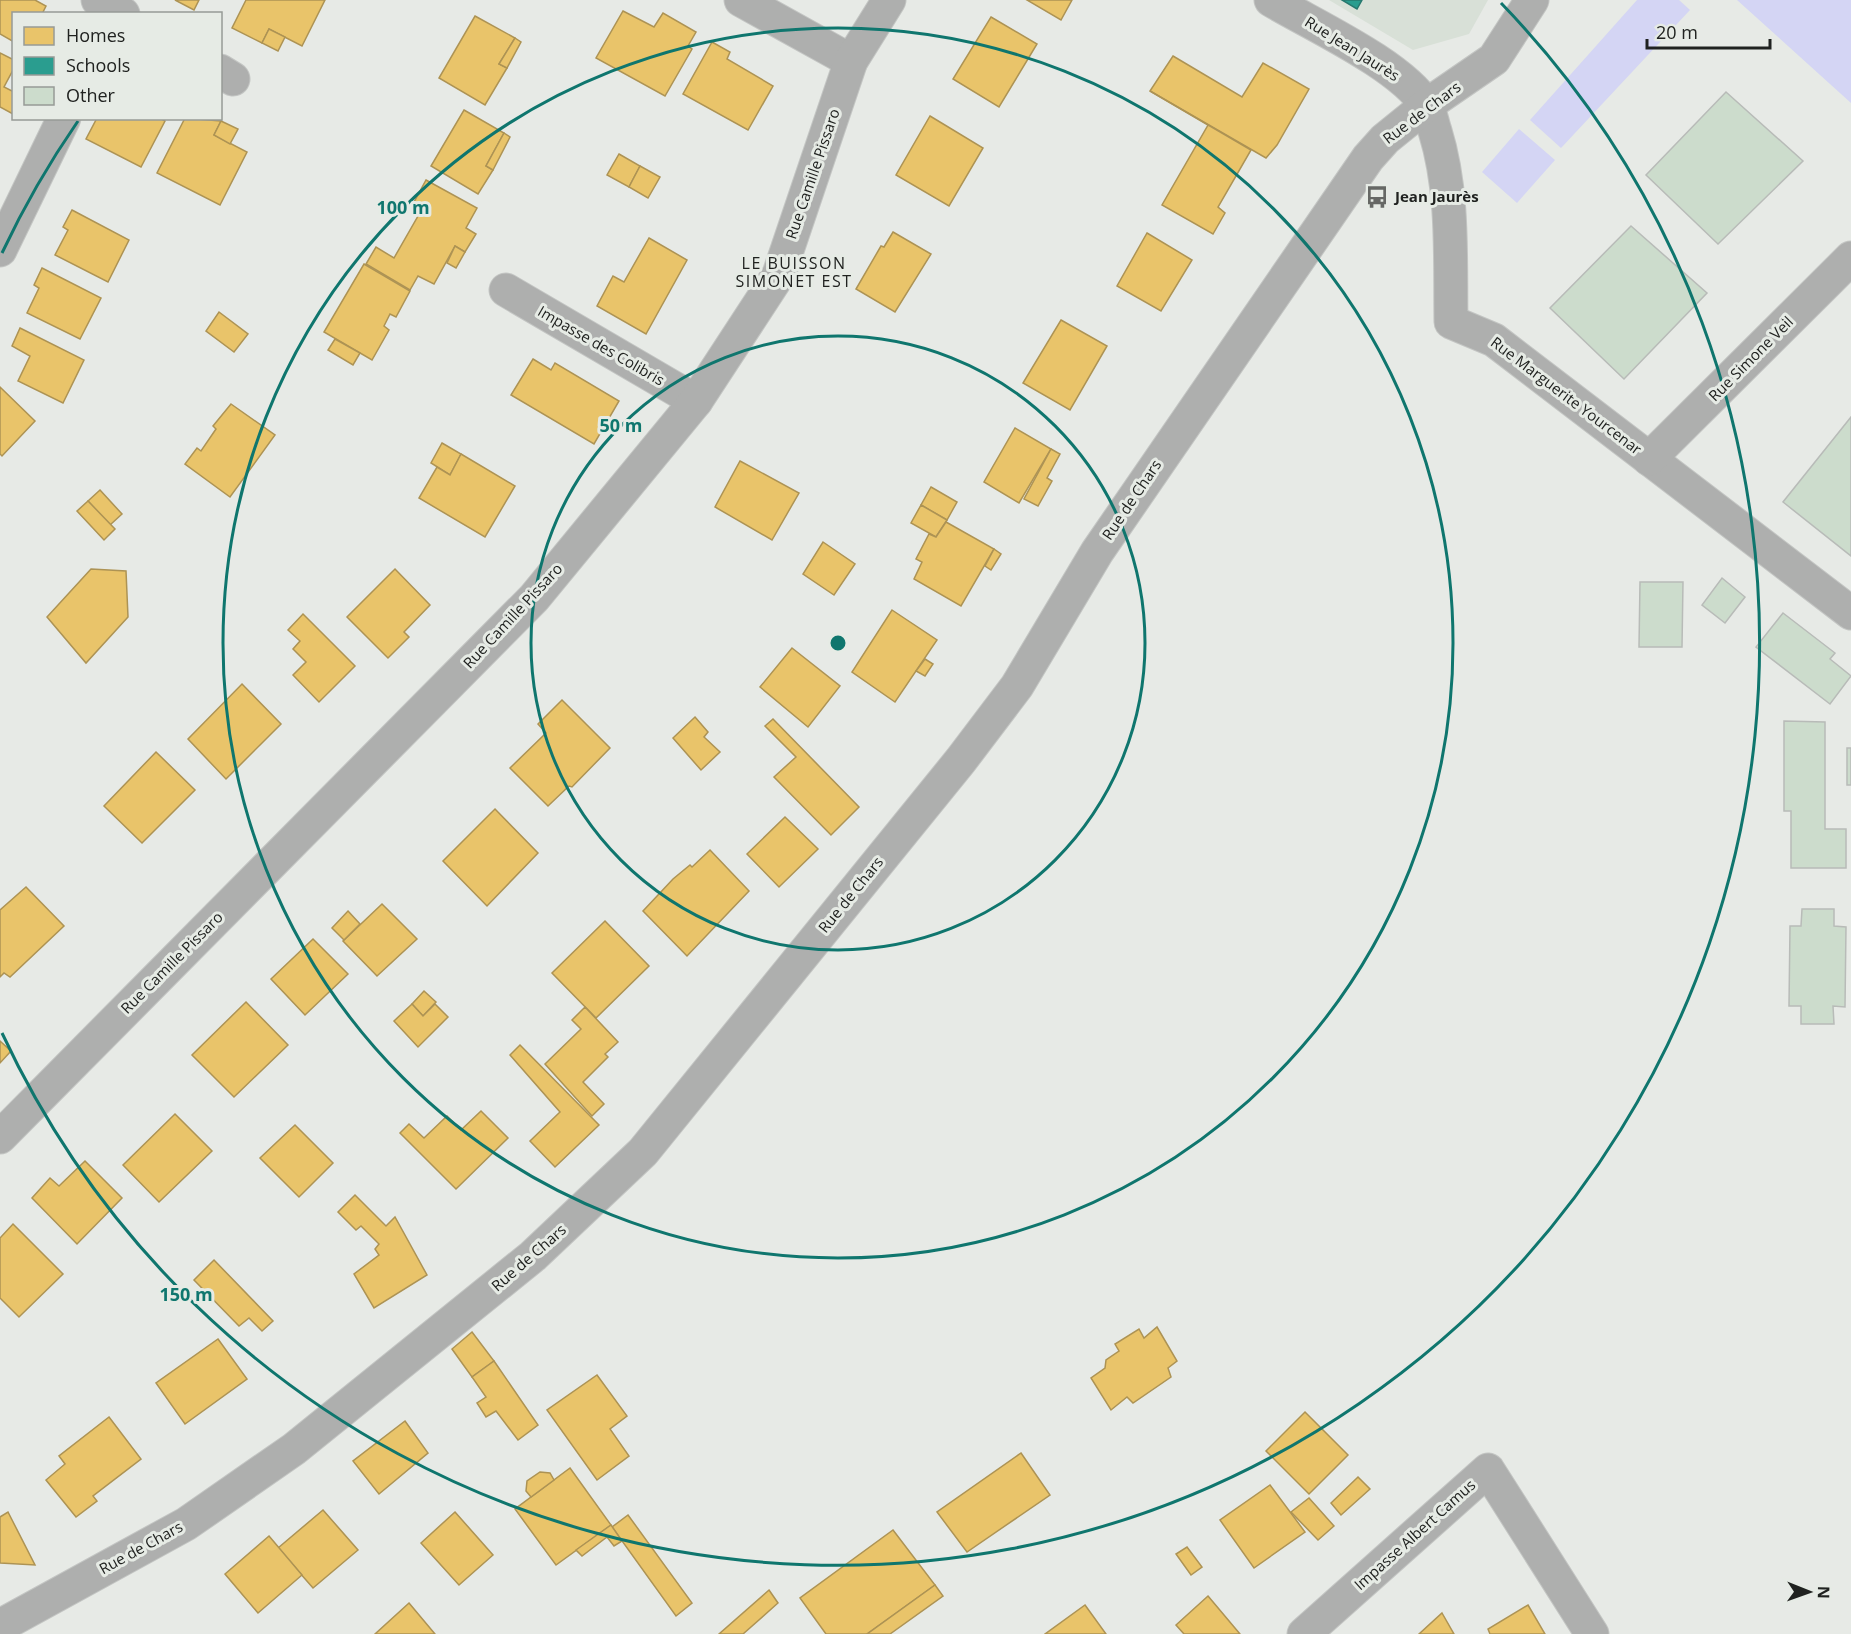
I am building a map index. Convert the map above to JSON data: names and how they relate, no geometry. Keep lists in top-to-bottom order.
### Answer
{
  "streets": {
    "street": [
      "Rue Jean Jaurès",
      "Rue de Chars",
      "Rue Camille Pissaro",
      "Impasse des Colibris",
      "Rue Simone Veil",
      "Rue Marguerite Yourcenar",
      "Impasse Albert Camus"
    ]
  },
  "crossings": [
    ["Rue Jean Jaurès", "Rue de Chars"],
    ["Rue Jean Jaurès", "Rue Marguerite Yourcenar"],
    ["Rue de Chars", "Rue Marguerite Yourcenar"],
    ["Rue Camille Pissaro", "Impasse des Colibris"],
    ["Rue Simone Veil", "Rue Marguerite Yourcenar"]
  ],
  "districts": ["LE BUISSON SIMONET EST"],
  "places": {
    "bus stop": ["Jean Jaurès"]
  },
  "legend": ["Homes", "Schools", "Other"],
  "scale_bar": "20 m",
  "north": "right",
  "rings": ["100 m", "50 m", "150 m"]
}
